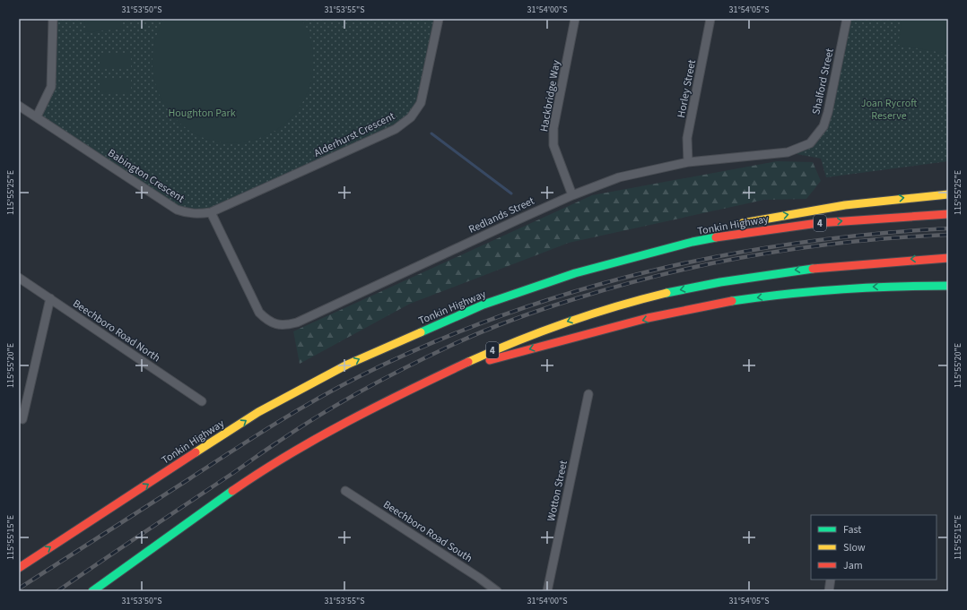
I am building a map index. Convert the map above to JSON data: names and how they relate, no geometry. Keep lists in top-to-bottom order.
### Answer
{
  "streets": {
    "highway": ["4", "Tonkin Highway"],
    "street": [
      "Shalford Street",
      "Horley Street",
      "Hackbridge Way",
      "Alderhurst Crescent",
      "Babington Crescent",
      "Redlands Street",
      "Beechboro Road North",
      "Wotton Street",
      "Beechboro Road South"
    ]
  },
  "crossings": [
    ["Shalford Street", "Redlands Street"],
    ["Horley Street", "Redlands Street"],
    ["Hackbridge Way", "Redlands Street"],
    ["Alderhurst Crescent", "Babington Crescent"],
    ["Alderhurst Crescent", "Redlands Street"],
    ["Babington Crescent", "Redlands Street"]
  ],
  "parks": ["Joan Rycroft Reserve", "Houghton Park"],
  "legend": ["Fast", "Slow", "Jam"],
  "coordinates": [
    "31°53'50\"S",
    "31°53'55\"S",
    "31°54'00\"S",
    "31°54'05\"S",
    "115°55'25\"E",
    "115°55'20\"E",
    "115°55'15\"E"
  ]
}
